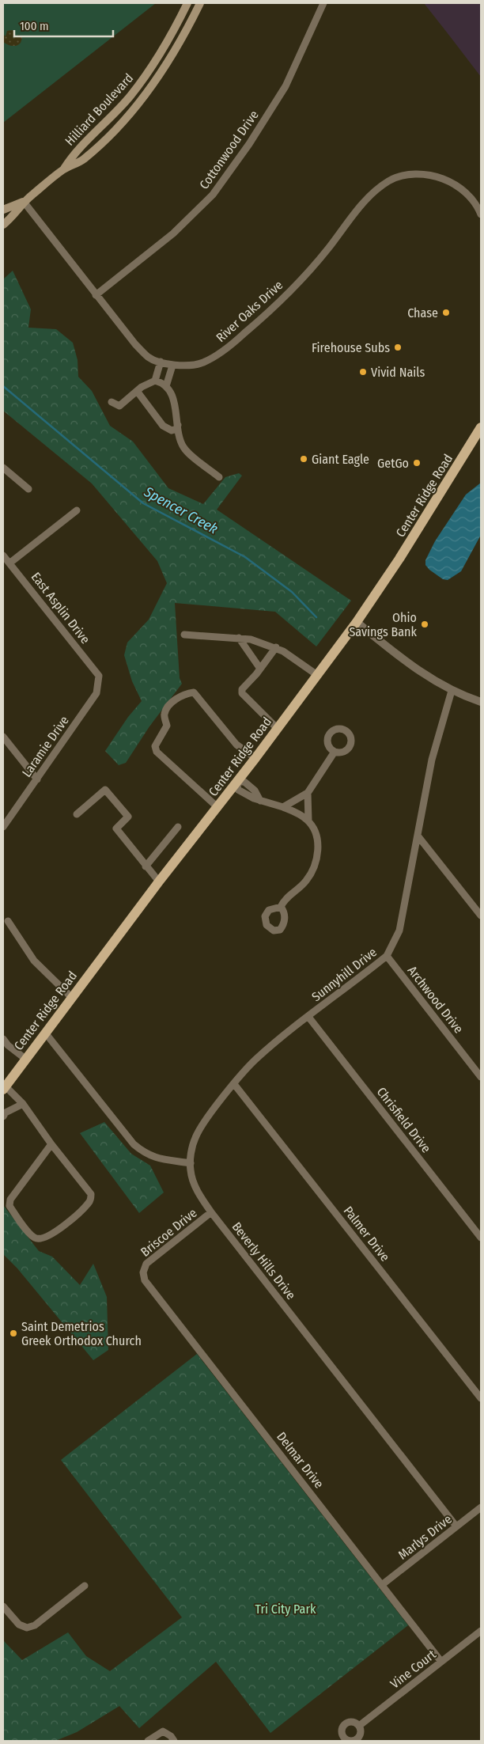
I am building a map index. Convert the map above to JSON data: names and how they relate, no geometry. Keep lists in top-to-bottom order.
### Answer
{
  "streets": {
    "main road": ["Hilliard Boulevard", "Center Ridge Road"],
    "street": [
      "Cottonwood Drive",
      "River Oaks Drive",
      "East Asplin Drive",
      "Laramie Drive",
      "Sunnyhill Drive",
      "Archwood Drive",
      "Chrisfield Drive",
      "Briscoe Drive",
      "Palmer Drive",
      "Beverly Hills Drive",
      "Delmar Drive",
      "Marlys Drive",
      "Vine Court"
    ]
  },
  "crossings": [
    ["Hilliard Boulevard", "River Oaks Drive"],
    ["Cottonwood Drive", "River Oaks Drive"],
    ["East Asplin Drive", "Laramie Drive"],
    ["Sunnyhill Drive", "Archwood Drive"],
    ["Sunnyhill Drive", "Chrisfield Drive"],
    ["Sunnyhill Drive", "Palmer Drive"],
    ["Sunnyhill Drive", "Beverly Hills Drive"],
    ["Briscoe Drive", "Beverly Hills Drive"],
    ["Briscoe Drive", "Delmar Drive"],
    ["Beverly Hills Drive", "Marlys Drive"],
    ["Delmar Drive", "Marlys Drive"],
    ["Delmar Drive", "Vine Court"]
  ],
  "water": ["Spencer Creek"],
  "parks": ["Tri City Park"],
  "places": [
    "Chase",
    "Firehouse Subs",
    "Vivid Nails",
    "Giant Eagle",
    "GetGo",
    "Ohio Savings Bank",
    "Saint Demetrios Greek Orthodox Church"
  ],
  "scale_bar": "100 m"
}
